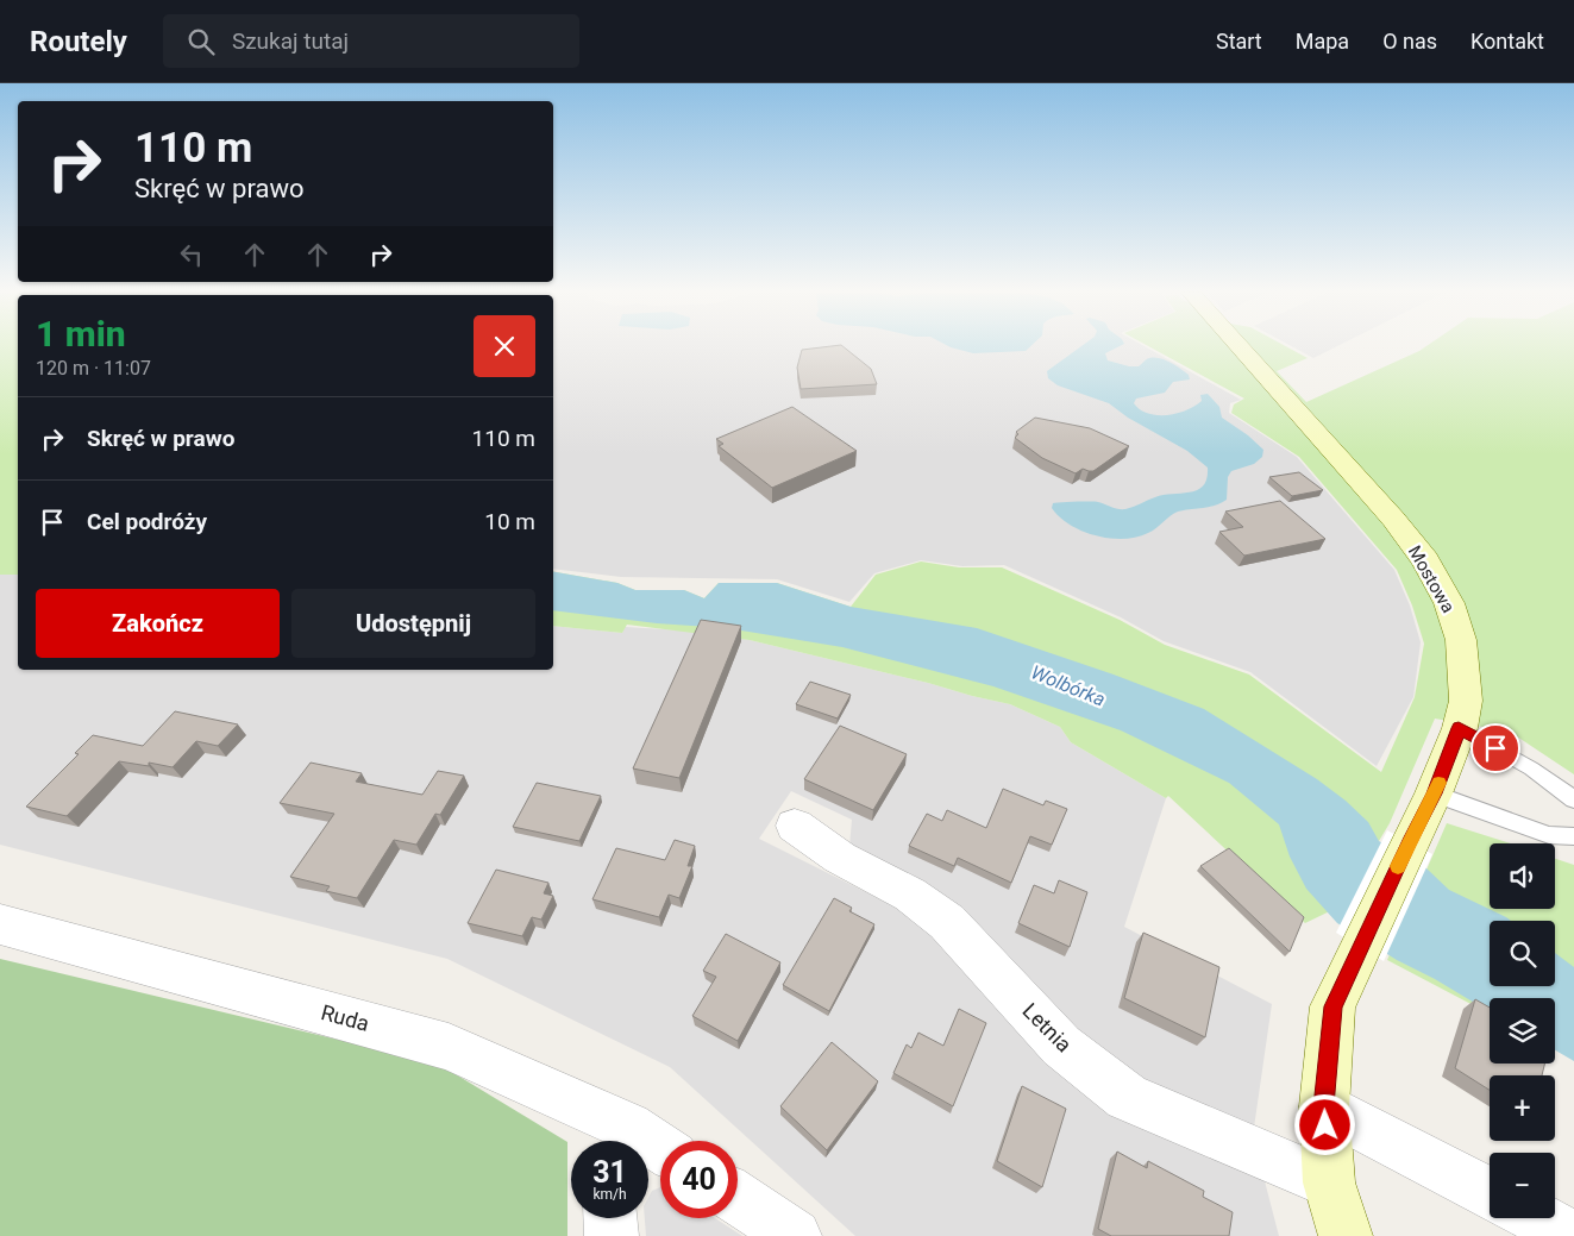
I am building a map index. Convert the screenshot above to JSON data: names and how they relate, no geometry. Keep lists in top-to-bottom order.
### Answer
{
  "streets": {
    "street": ["Mostowa", "Ruda", "Letnia"]
  },
  "crossings": [
    ["Mostowa", "Letnia"]
  ],
  "water": ["Wolbórka"],
  "page": {
    "header": "Routely",
    "search": "Szukaj tutaj",
    "nav": [
      "Start",
      "Mapa",
      "O nas",
      "Kontakt"
    ],
    "turn": ["110 m", "Skręć w prawo"],
    "heading": ["1 min", "120 m · 11:07"],
    "list": [
      {
        "name": "Skręć w prawo",
        "value": "110 m"
      },
      {
        "name": "Cel podróży",
        "value": "10 m"
      }
    ],
    "buttons": ["Zakończ", "Udostępnij"],
    "map_buttons": ["+", "−"],
    "speed": "31 km/h",
    "limit": "40"
  }
}
